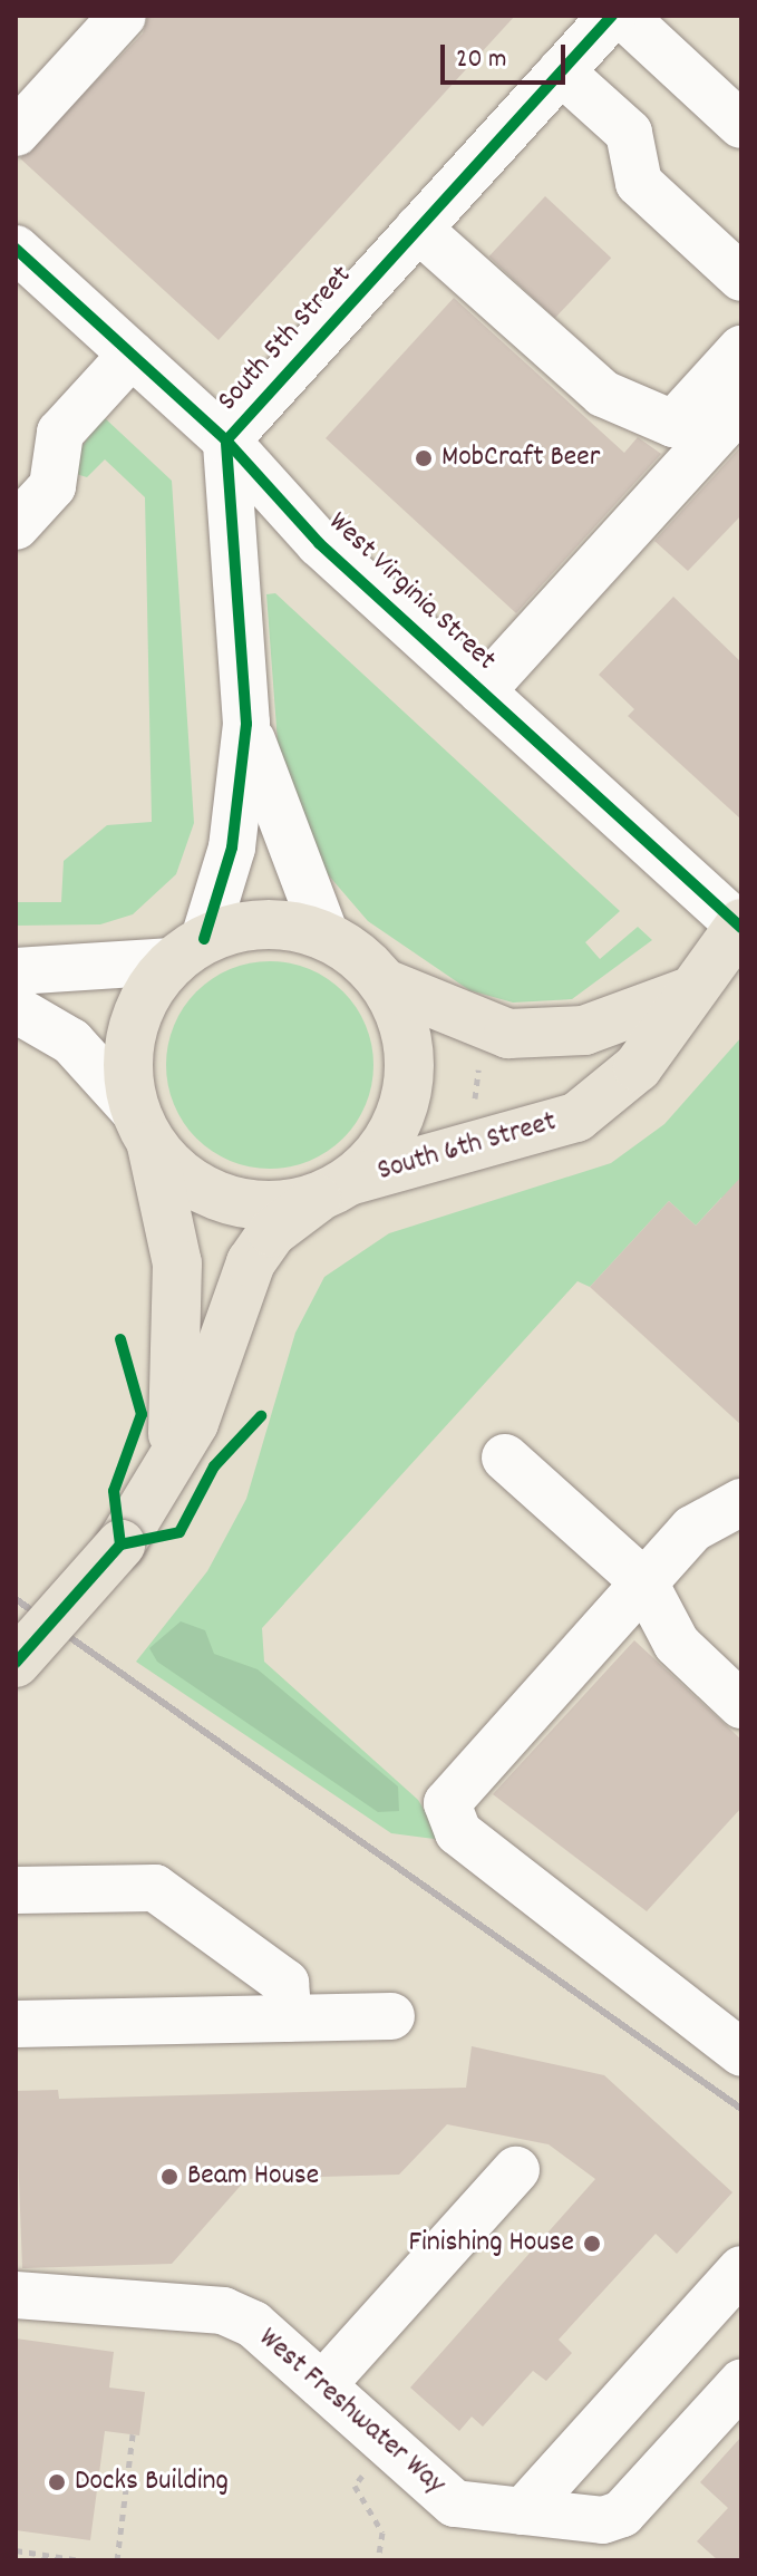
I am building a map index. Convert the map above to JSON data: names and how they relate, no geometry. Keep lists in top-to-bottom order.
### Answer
{
  "streets": {
    "main road": ["South 6th Street"],
    "street": ["South 5th Street", "West Virginia Street", "West Freshwater Way"]
  },
  "crossings": [
    ["South 5th Street", "West Virginia Street"],
    ["South 5th Street", "South 6th Street"],
    ["West Virginia Street", "South 6th Street"]
  ],
  "places": [
    "MobCraft Beer",
    "Beam House",
    "Finishing House",
    "Docks Building"
  ],
  "scale_bar": "20 m"
}
